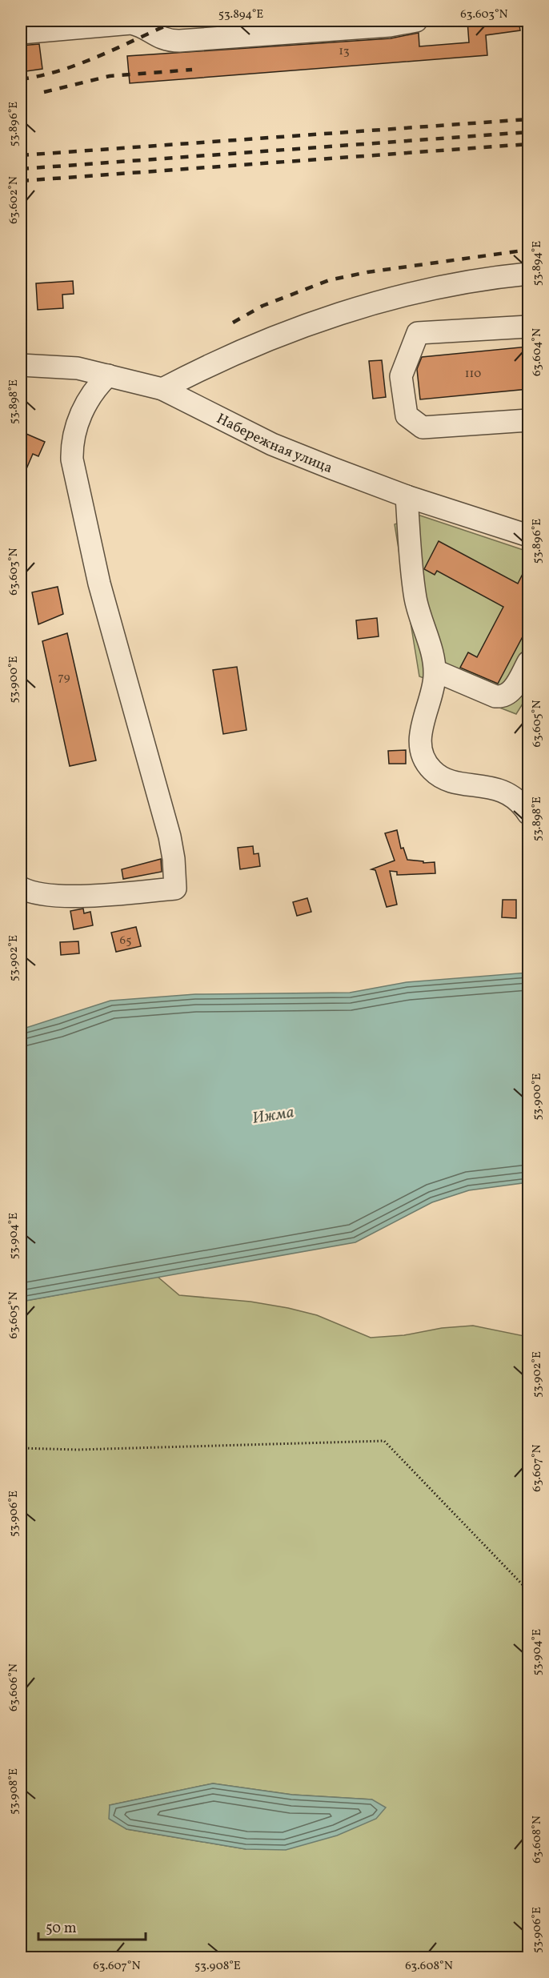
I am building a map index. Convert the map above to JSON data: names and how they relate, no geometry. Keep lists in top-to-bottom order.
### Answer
{
  "streets": {
    "street": ["Набережная улица"]
  },
  "water": ["Ижма"],
  "house_numbers": [
    "13",
    "110",
    "79",
    "65"
  ],
  "scale_bar": "50 m",
  "coordinates": [
    "53.894°E",
    "63.603°N",
    "53.896°E",
    "63.602°N",
    "63.604°N",
    "53.898°E",
    "53.900°E",
    "63.605°N",
    "53.902°E",
    "53.904°E",
    "63.607°N",
    "53.906°E",
    "63.606°N",
    "53.908°E",
    "63.608°N"
  ]
}
